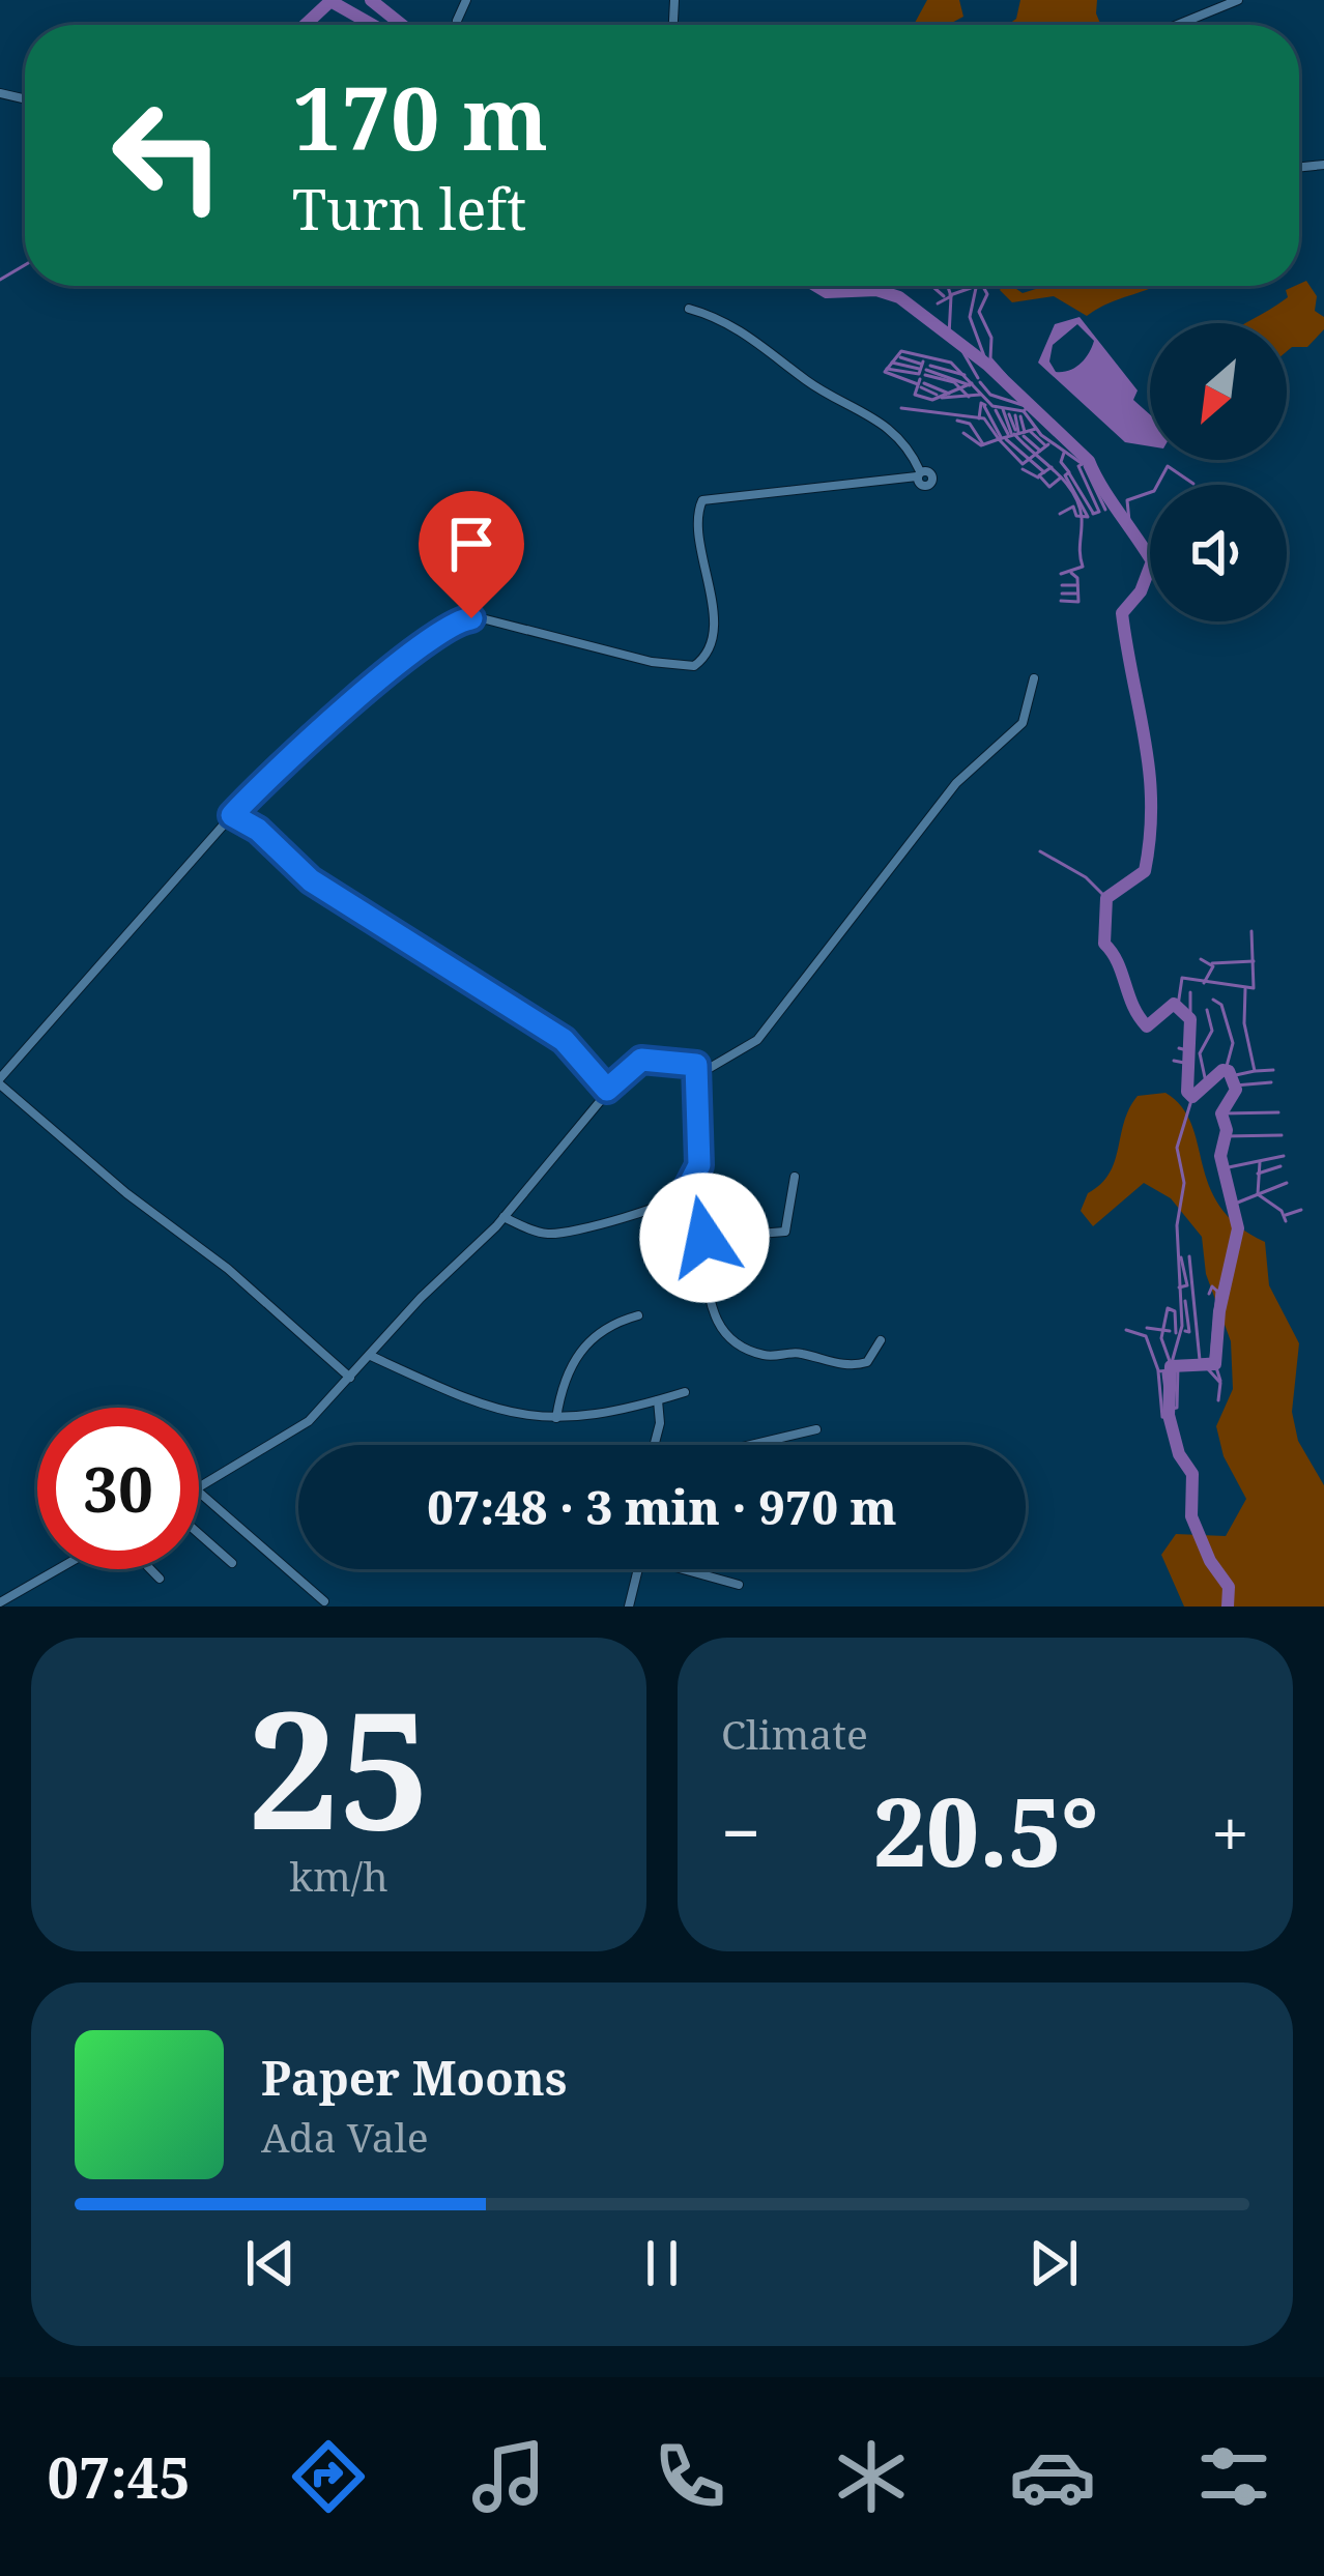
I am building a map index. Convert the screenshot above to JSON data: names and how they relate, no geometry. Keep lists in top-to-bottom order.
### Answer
{
  "north": "bottom left",
  "page": {
    "turn": ["170 m", "Turn left"],
    "limit": "30",
    "trip": "07:48 · 3 min · 970 m",
    "tile": [
      ["25", "km/h"],
      "Climate"
    ],
    "heat": ["−", "20.5°", "+"],
    "song": ["Paper Moons", "Ada Vale"],
    "tabs": "07:45"
  }
}
